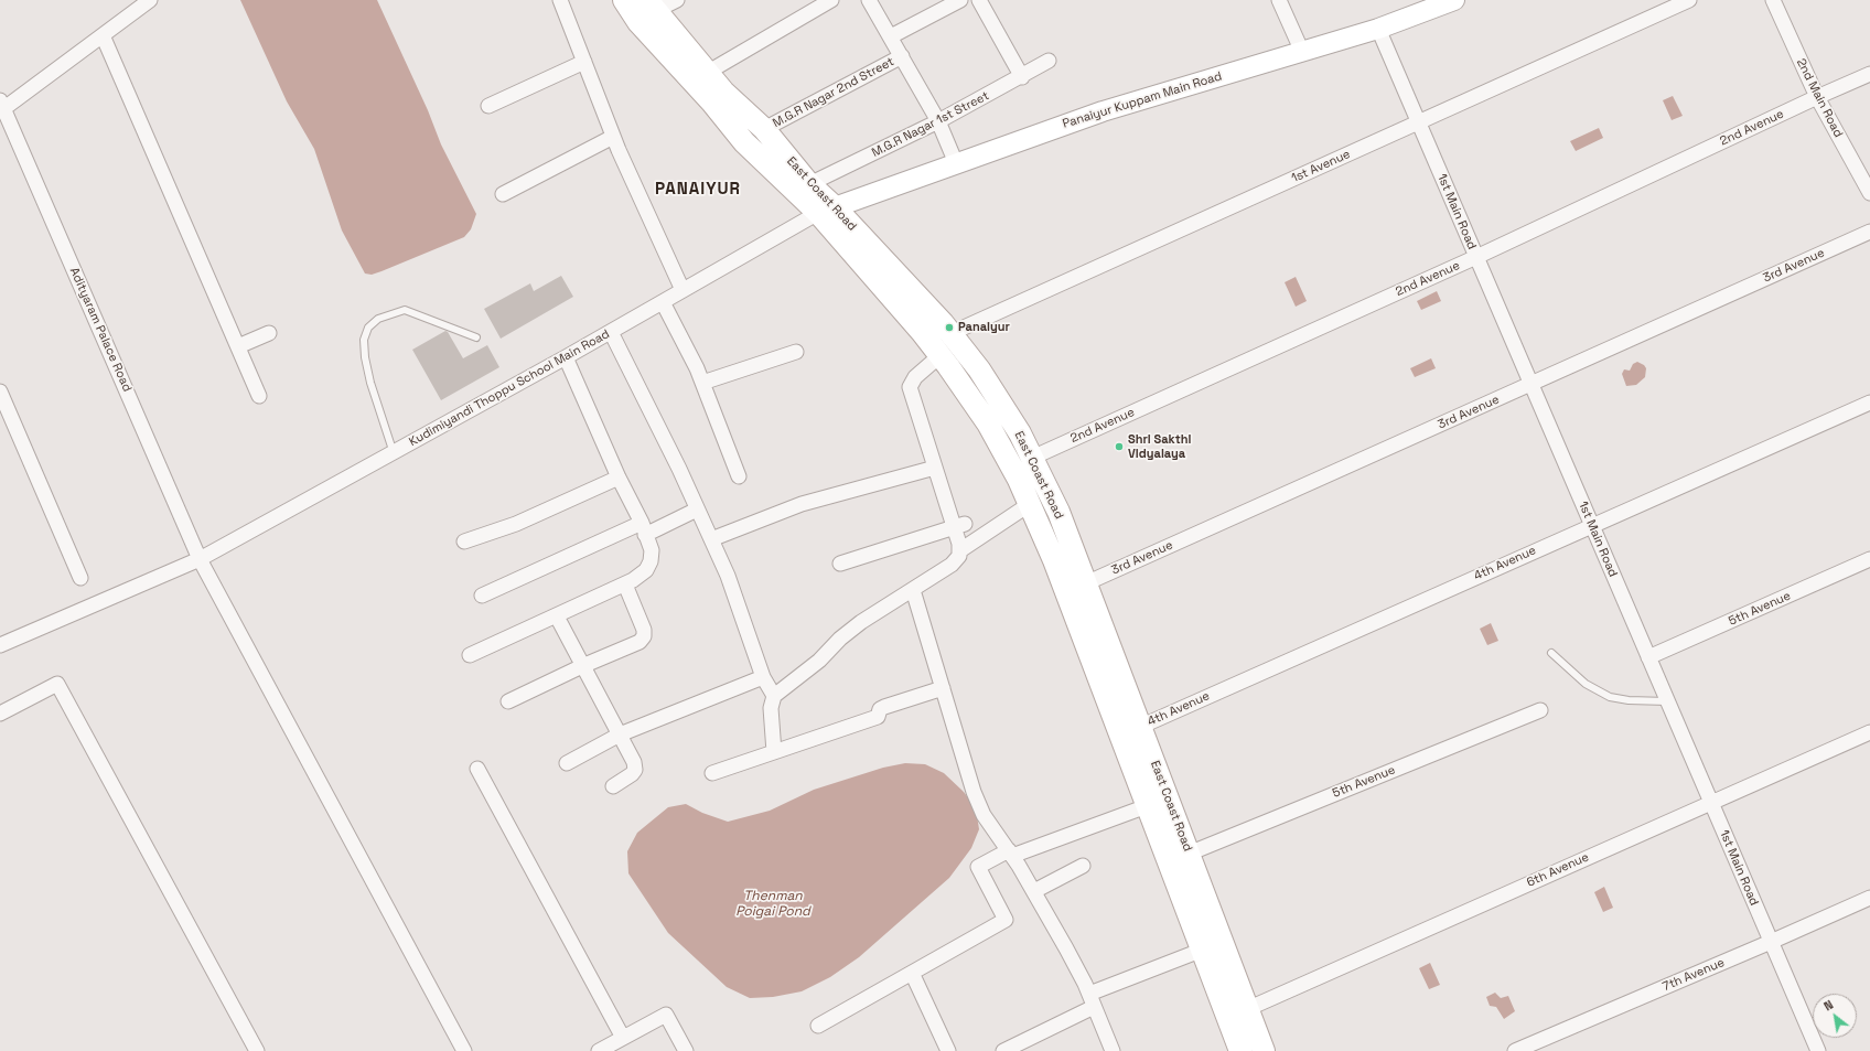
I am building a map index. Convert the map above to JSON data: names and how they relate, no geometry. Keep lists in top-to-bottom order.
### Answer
{
  "streets": {
    "main road": ["East Coast Road"],
    "street": [
      "M.G.R Nagar 2nd Street",
      "2nd Main Road",
      "Panaiyur Kuppam Main Road",
      "M.G.R Nagar 1st Street",
      "2nd Avenue",
      "1st Avenue",
      "1st Main Road",
      "3rd Avenue",
      "Adityaram Palace Road",
      "Kudimiyandi Thoppu School Main Road",
      "4th Avenue",
      "5th Avenue",
      "6th Avenue",
      "7th Avenue"
    ]
  },
  "crossings": [
    ["M.G.R Nagar 2nd Street", "East Coast Road"],
    ["2nd Main Road", "2nd Avenue"],
    ["Panaiyur Kuppam Main Road", "East Coast Road"],
    ["Panaiyur Kuppam Main Road", "1st Main Road"],
    ["Panaiyur Kuppam Main Road", "Kudimiyandi Thoppu School Main Road"],
    ["M.G.R Nagar 1st Street", "East Coast Road"],
    ["2nd Avenue", "East Coast Road"],
    ["2nd Avenue", "1st Main Road"],
    ["1st Avenue", "East Coast Road"],
    ["1st Avenue", "1st Main Road"],
    ["East Coast Road", "3rd Avenue"],
    ["East Coast Road", "Kudimiyandi Thoppu School Main Road"],
    ["East Coast Road", "4th Avenue"],
    ["East Coast Road", "5th Avenue"],
    ["East Coast Road", "6th Avenue"],
    ["1st Main Road", "3rd Avenue"],
    ["1st Main Road", "4th Avenue"],
    ["1st Main Road", "5th Avenue"],
    ["1st Main Road", "6th Avenue"],
    ["1st Main Road", "7th Avenue"],
    ["Adityaram Palace Road", "Kudimiyandi Thoppu School Main Road"]
  ],
  "districts": ["PANAIYUR"],
  "water": ["Thenman Poigai Pond"],
  "places": ["Panaiyur", "Shri Sakthi Vidyalaya"],
  "north": "top left"
}
